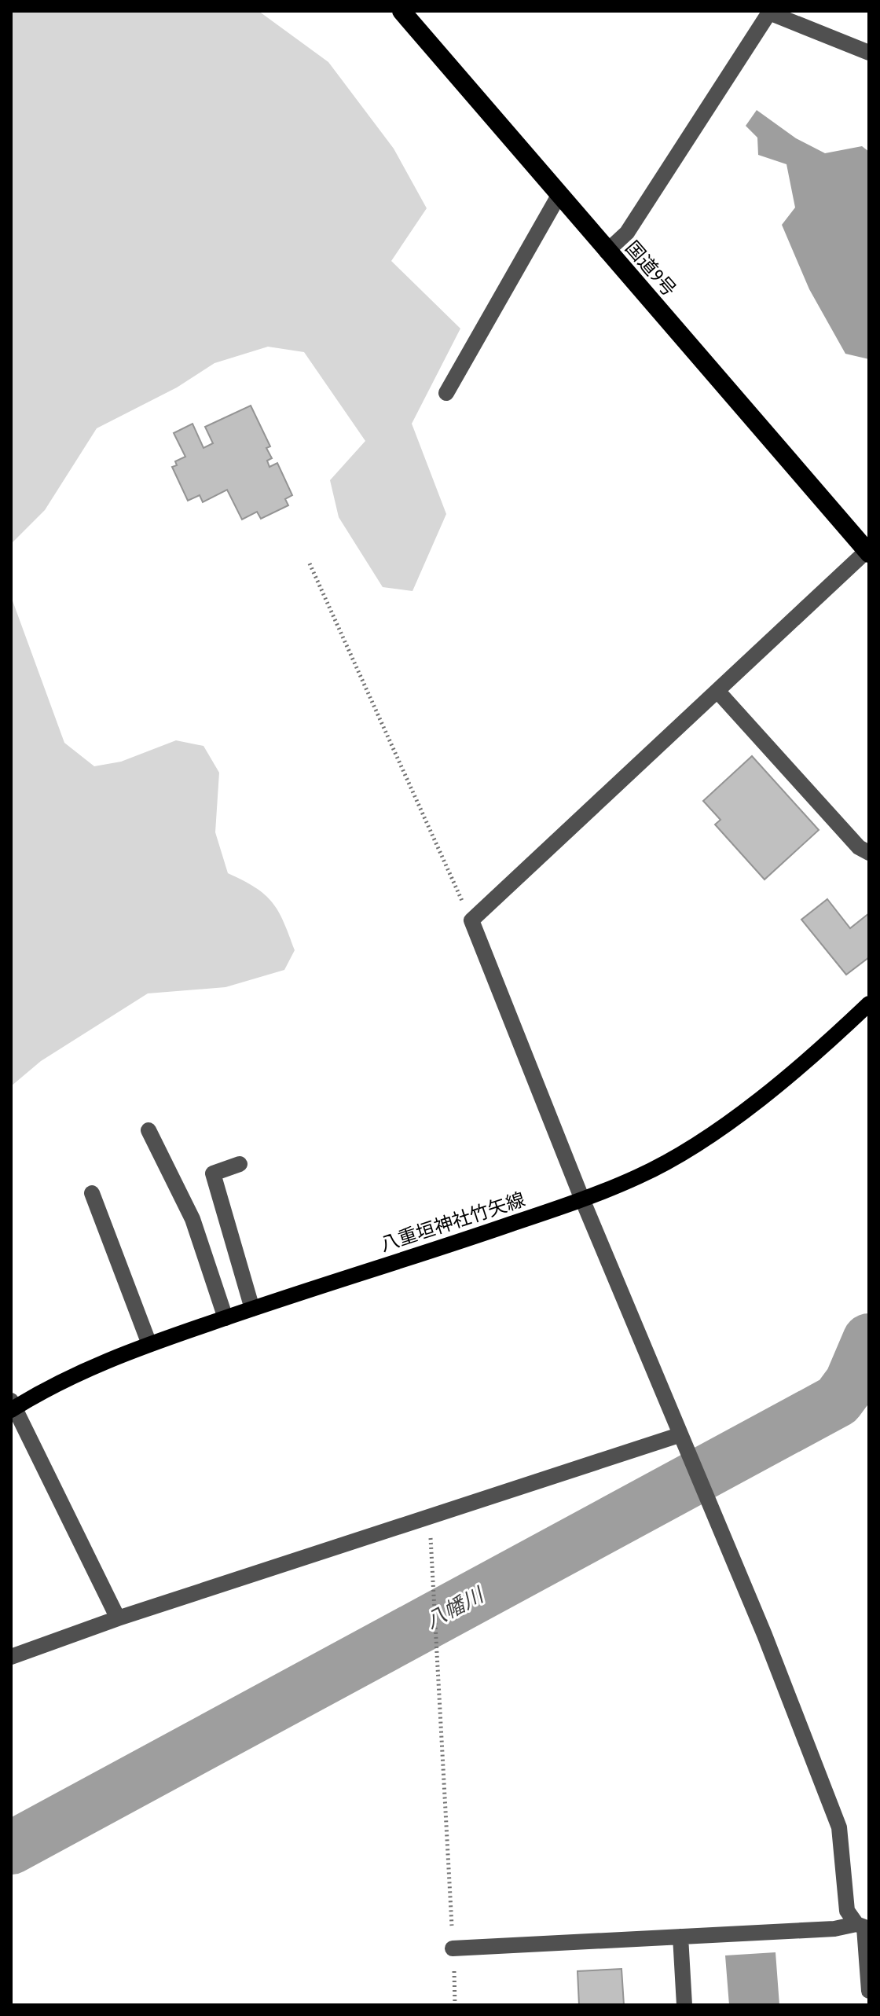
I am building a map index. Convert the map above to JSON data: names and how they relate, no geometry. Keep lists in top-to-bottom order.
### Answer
{
  "streets": {
    "highway": ["国道9号"],
    "main road": ["八重垣神社竹矢線"]
  },
  "water": ["八幡川"]
}
